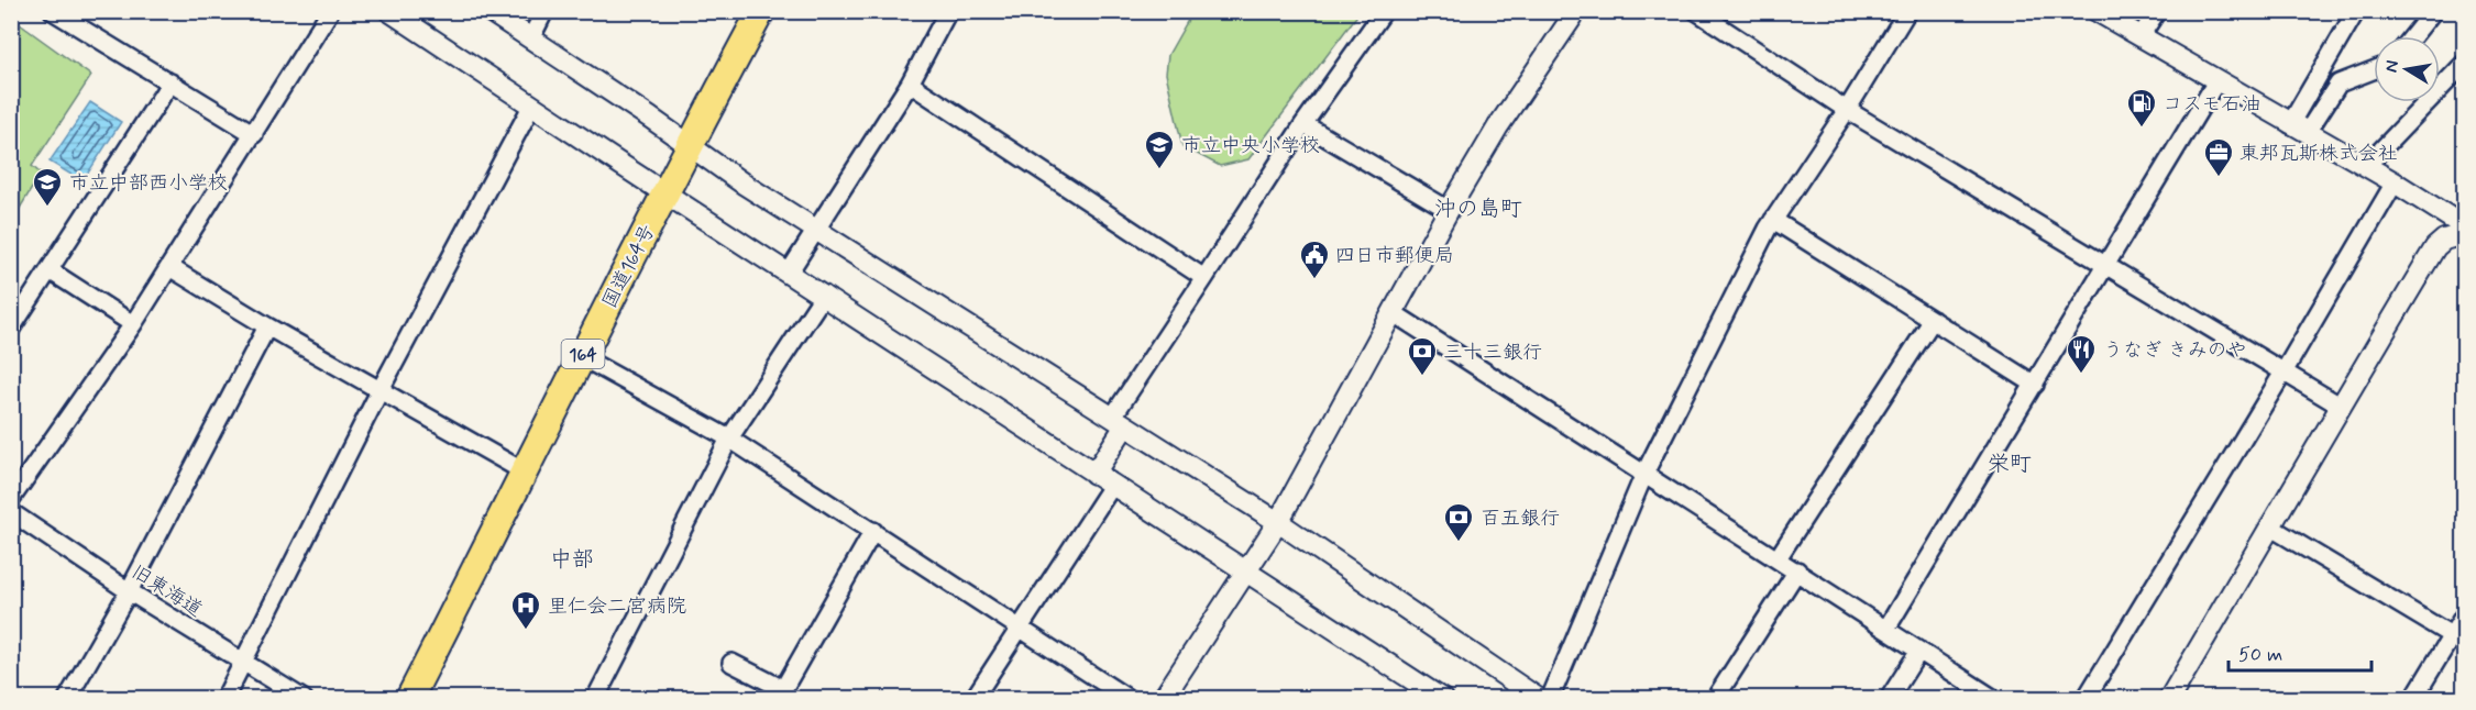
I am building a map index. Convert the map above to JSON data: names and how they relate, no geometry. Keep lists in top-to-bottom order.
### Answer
{
  "streets": {
    "highway": ["国道164号", "164"],
    "street": ["旧東海道"]
  },
  "districts": ["沖の島町", "栄町", "中部"],
  "places": {
    "fuel station": ["コスモ石油"],
    "school or university": ["市立中央小学校", "市立中部西小学校"],
    "office": ["東邦瓦斯株式会社"],
    "public building": ["四日市郵便局"],
    "restaurant": ["うなぎ きみのや"],
    "bank": ["三十三銀行", "百五銀行"],
    "hospital": ["里仁会二宮病院"]
  },
  "scale_bar": "50 m",
  "north": "left"
}
